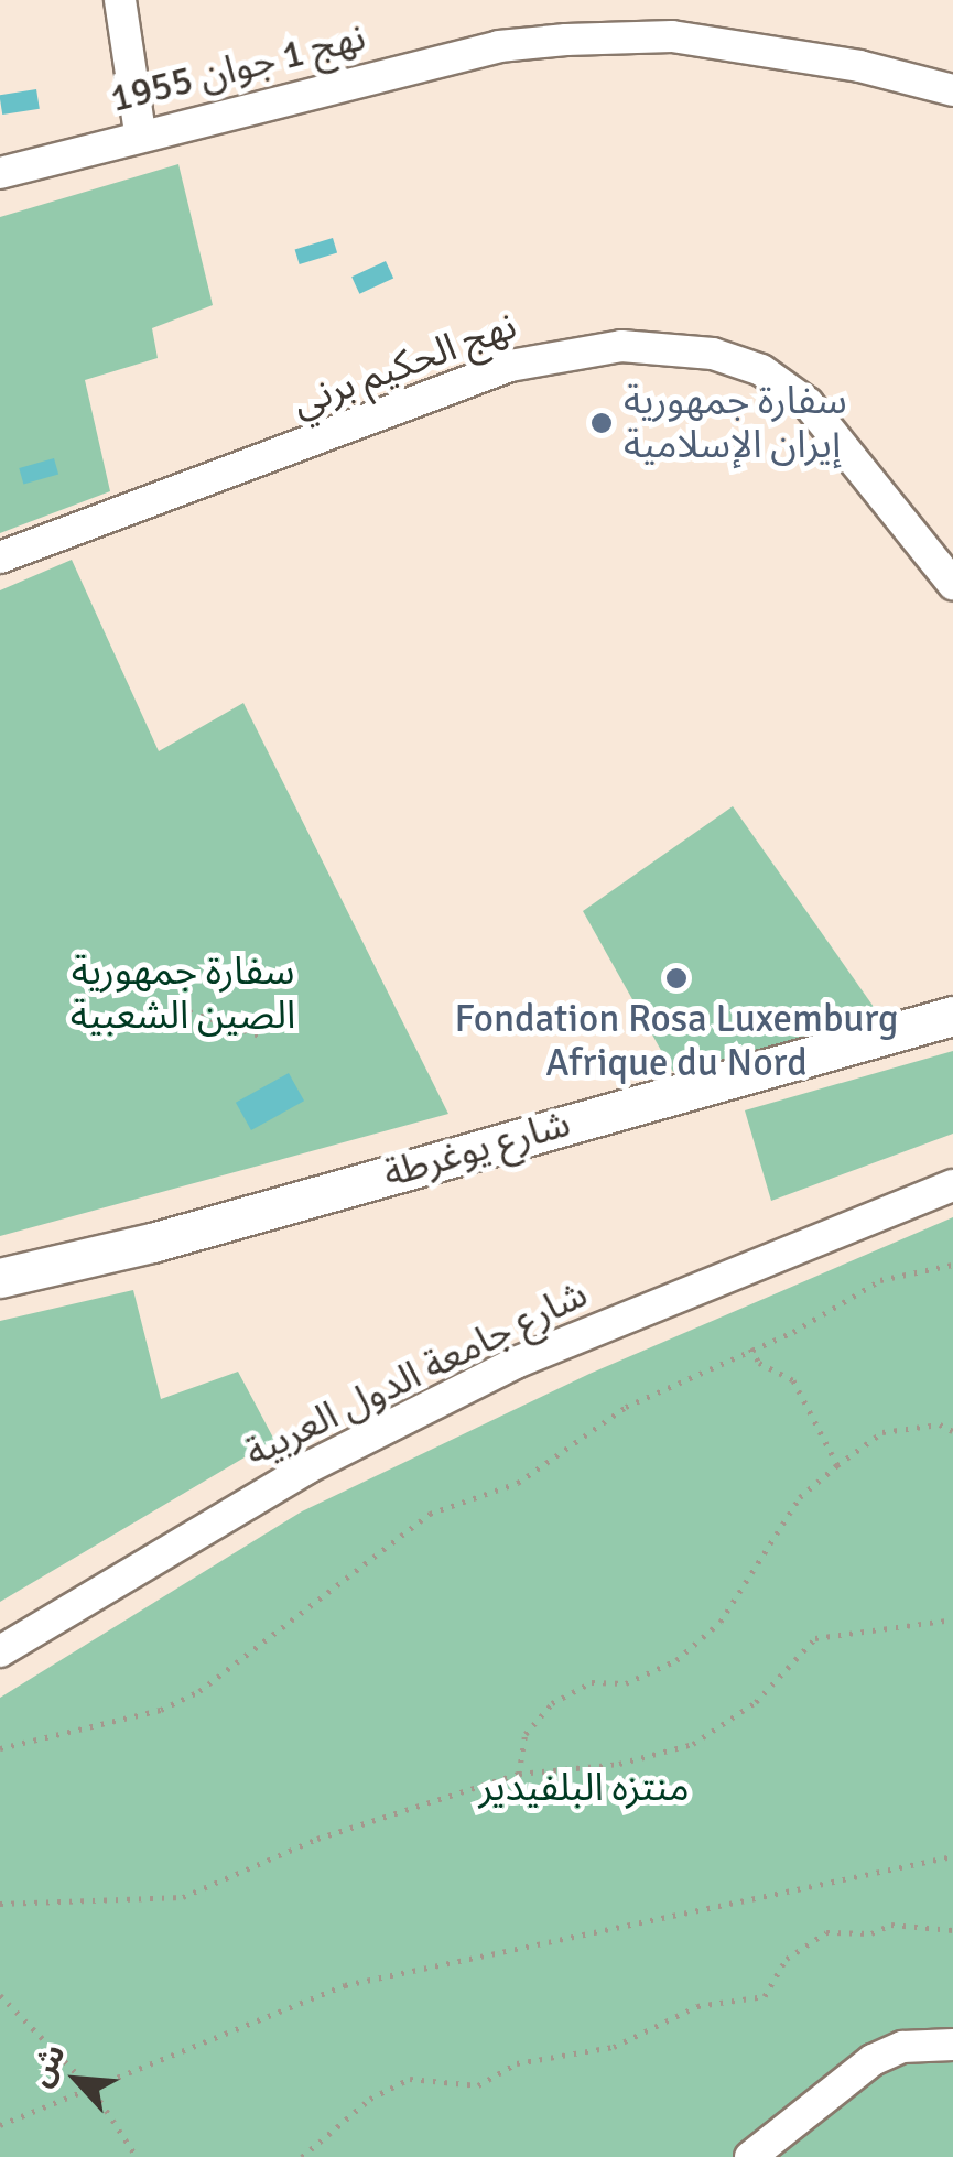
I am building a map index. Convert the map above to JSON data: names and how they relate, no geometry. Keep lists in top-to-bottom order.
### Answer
{
  "streets": {
    "main road": ["شارع يوغرطة"],
    "street": ["نهج 1 جوان 1955", "نهج الحكيم برني", "شارع جامعة الدول العربية"]
  },
  "parks": ["سفارة جمهورية الصين الشعبية", "منتزه البلفيدير"],
  "places": ["سفارة جمهورية إيران الإسلامية", "Fondation Rosa Luxemburg Afrique du Nord"],
  "north": "top left"
}
